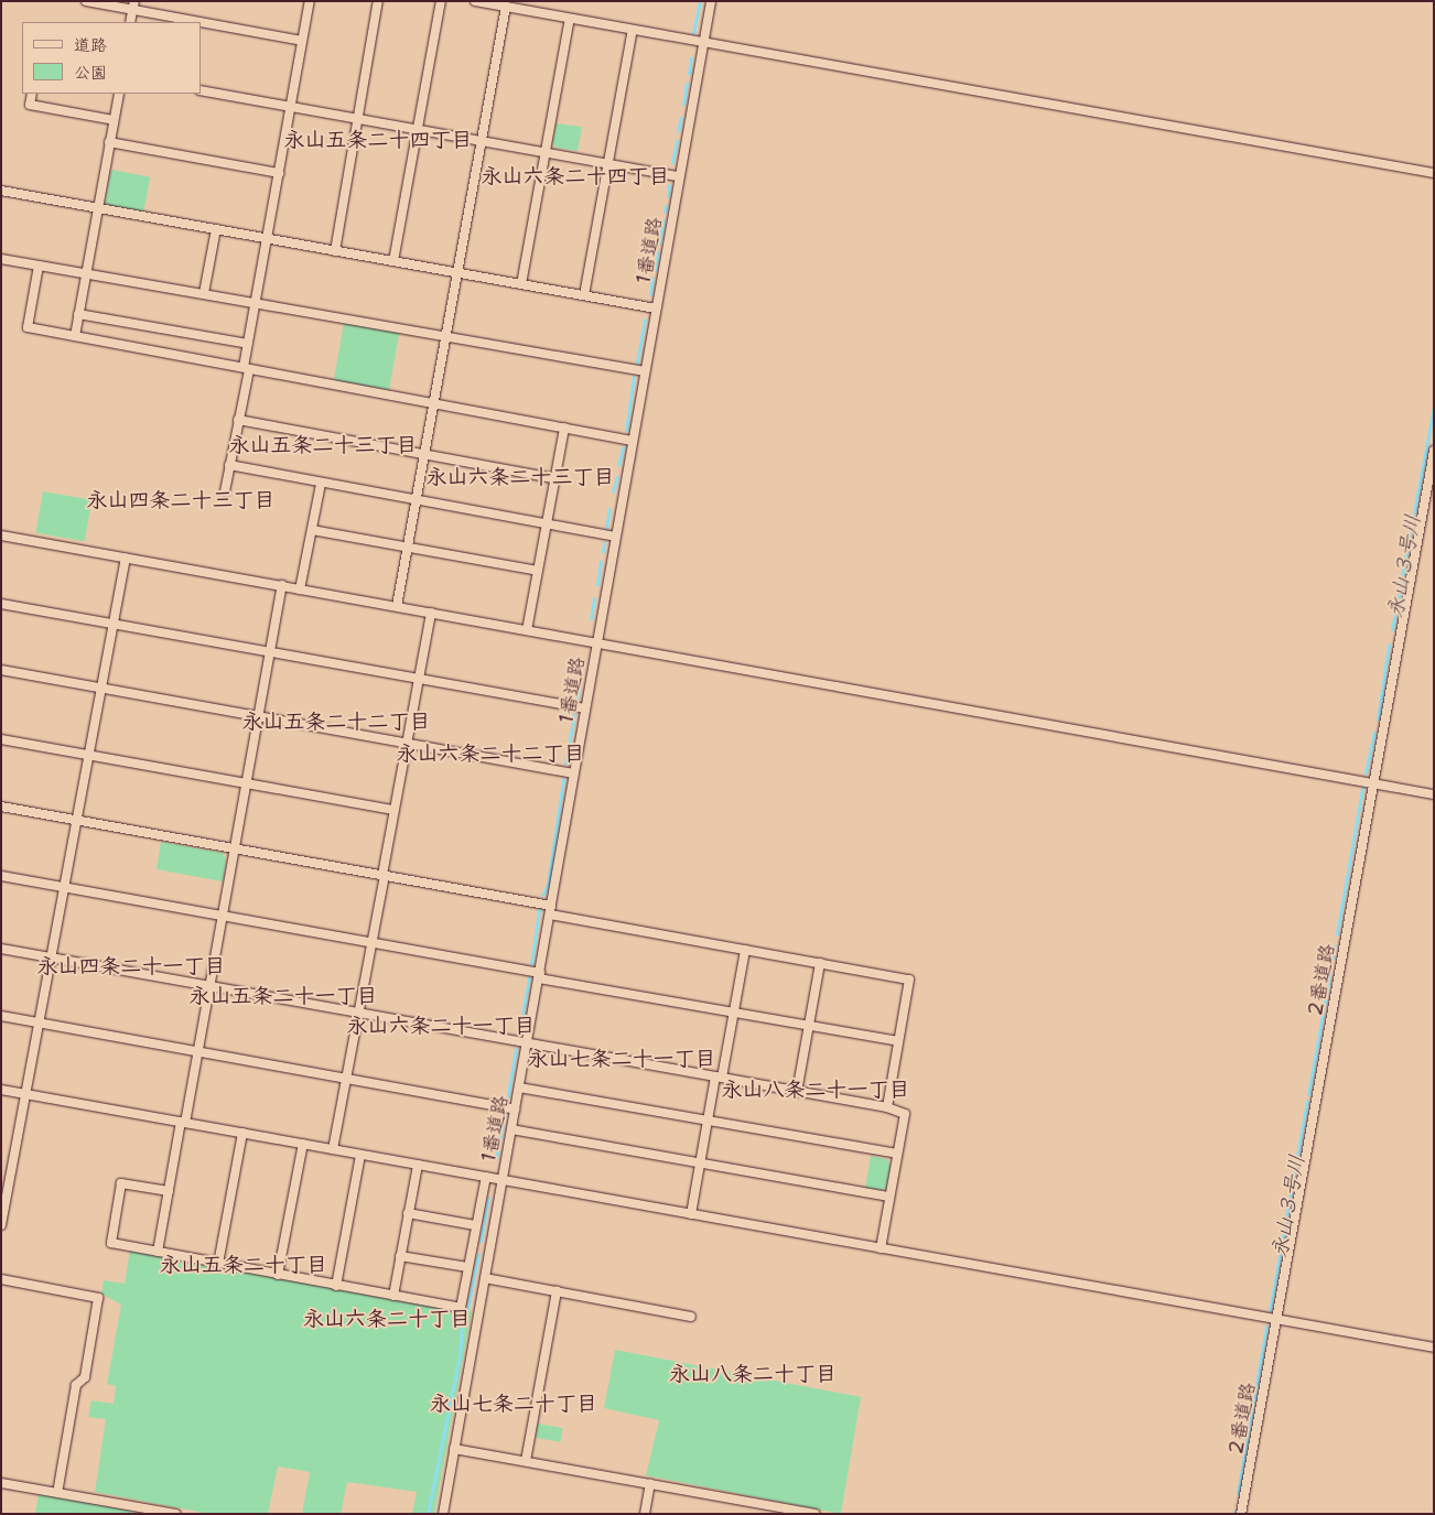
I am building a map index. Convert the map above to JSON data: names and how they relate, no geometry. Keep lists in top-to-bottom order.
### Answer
{
  "streets": {
    "street": ["1番道路", "2番道路"]
  },
  "districts": [
    "永山五条二十四丁目",
    "永山六条二十四丁目",
    "永山五条二十三丁目",
    "永山六条二十三丁目",
    "永山四条二十三丁目",
    "永山五条二十二丁目",
    "永山六条二十二丁目",
    "永山四条二十一丁目",
    "永山五条二十一丁目",
    "永山六条二十一丁目",
    "永山七条二十一丁目",
    "永山八条二十一丁目",
    "永山五条二十丁目",
    "永山六条二十丁目",
    "永山八条二十丁目",
    "永山七条二十丁目"
  ],
  "water": ["永山３号川"],
  "legend": ["道路", "公園"]
}
